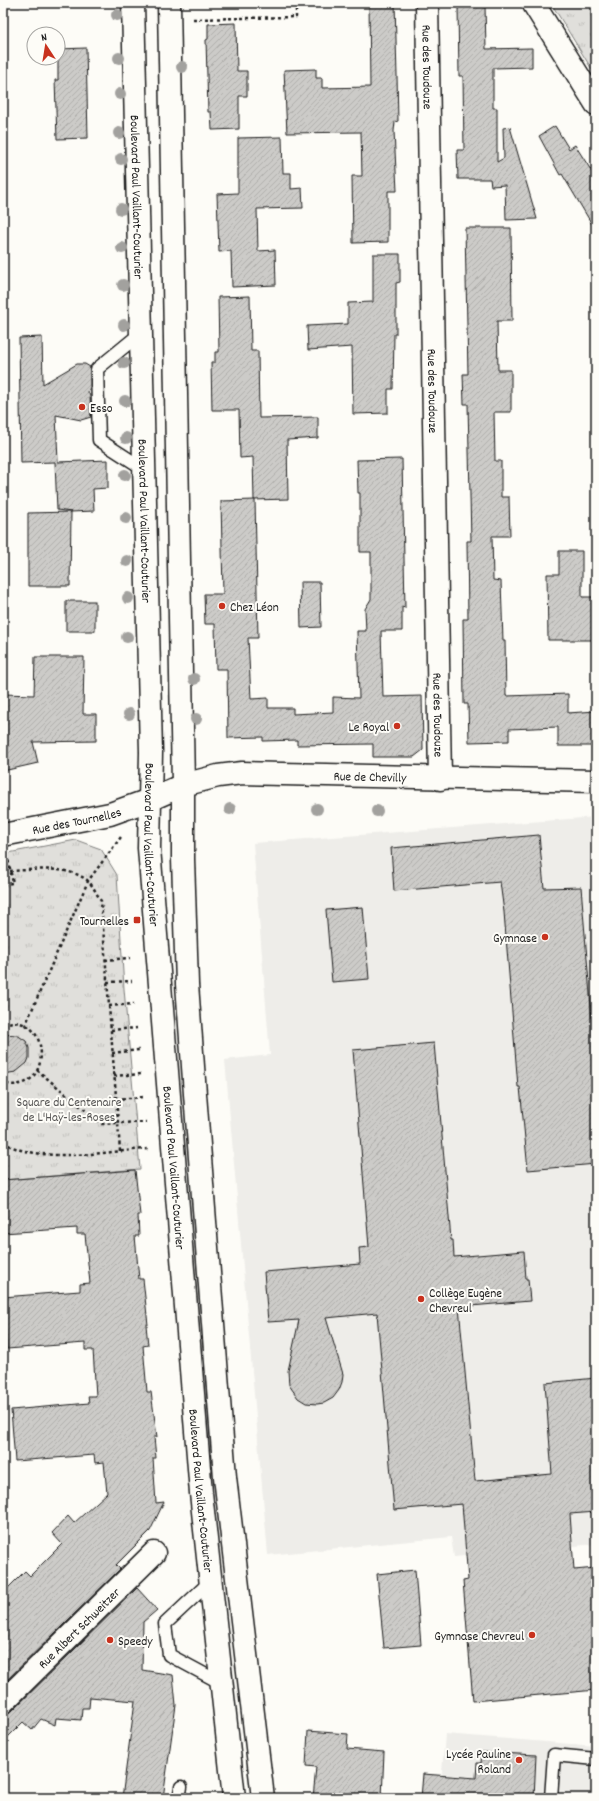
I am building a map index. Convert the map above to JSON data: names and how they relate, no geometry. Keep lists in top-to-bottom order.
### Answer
{
  "streets": {
    "main road": [
      "Rue des Toudouze",
      "Boulevard Paul Vaillant-Couturier",
      "Rue de Chevilly",
      "Rue des Tournelles",
      "Rue Albert Schweitzer"
    ]
  },
  "crossings": [
    ["Rue des Toudouze", "Rue de Chevilly"],
    ["Boulevard Paul Vaillant-Couturier", "Rue de Chevilly"],
    ["Boulevard Paul Vaillant-Couturier", "Rue des Tournelles"],
    ["Rue de Chevilly", "Rue des Tournelles"]
  ],
  "parks": ["Square du Centenaire de L'Haÿ-les-Roses"],
  "places": {
    "other": [
      "Esso",
      "Chez Léon",
      "Le Royal",
      "Gymnase",
      "Collège Eugène Chevreul",
      "Gymnase Chevreul",
      "Speedy",
      "Lycée Pauline Roland"
    ],
    "transit": ["Tournelles"]
  },
  "north": "top"
}
